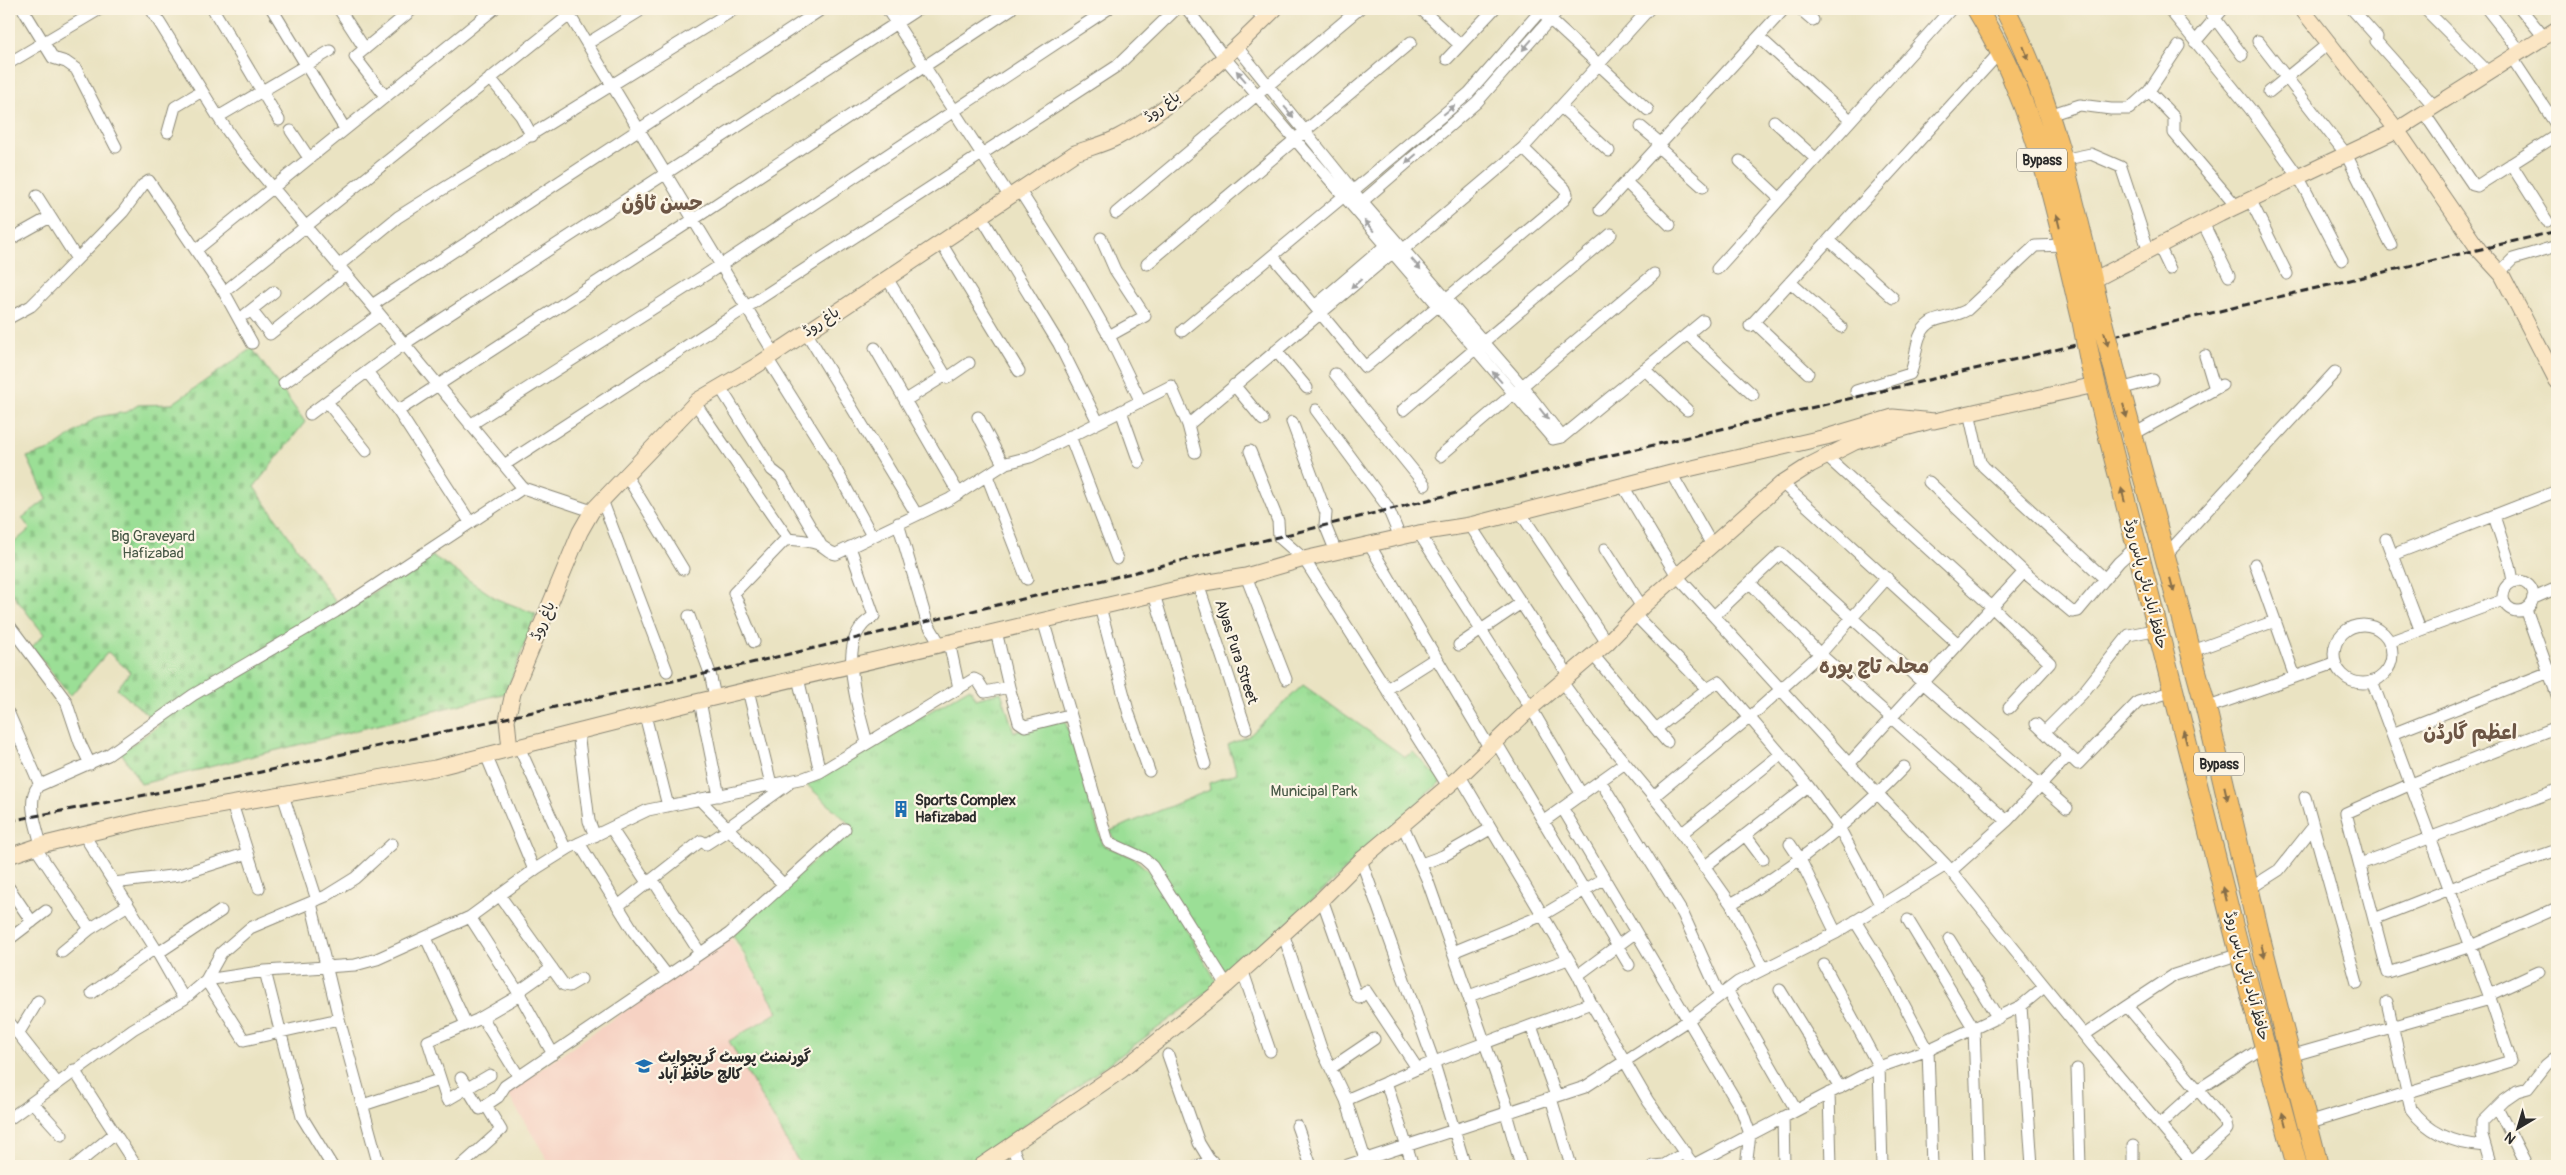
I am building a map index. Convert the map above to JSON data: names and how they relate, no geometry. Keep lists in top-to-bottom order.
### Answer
{
  "streets": {
    "highway": ["Bypass", "حافظ آباد بائی پاس روڈ"],
    "street": ["باغ روڈ", "Alyas Pura Street"]
  },
  "districts": ["حسن ٹاؤن", "محلہ تاج پورہ", "اعظم گارڈن"],
  "parks": ["Big Graveyard Hafizabad", "Municipal Park"],
  "places": {
    "building": ["Sports Complex Hafizabad"],
    "school or university": ["گورنمنٹ پوسٹ گریجوایٹ کالج حافظ آباد"]
  },
  "north": "bottom left"
}
